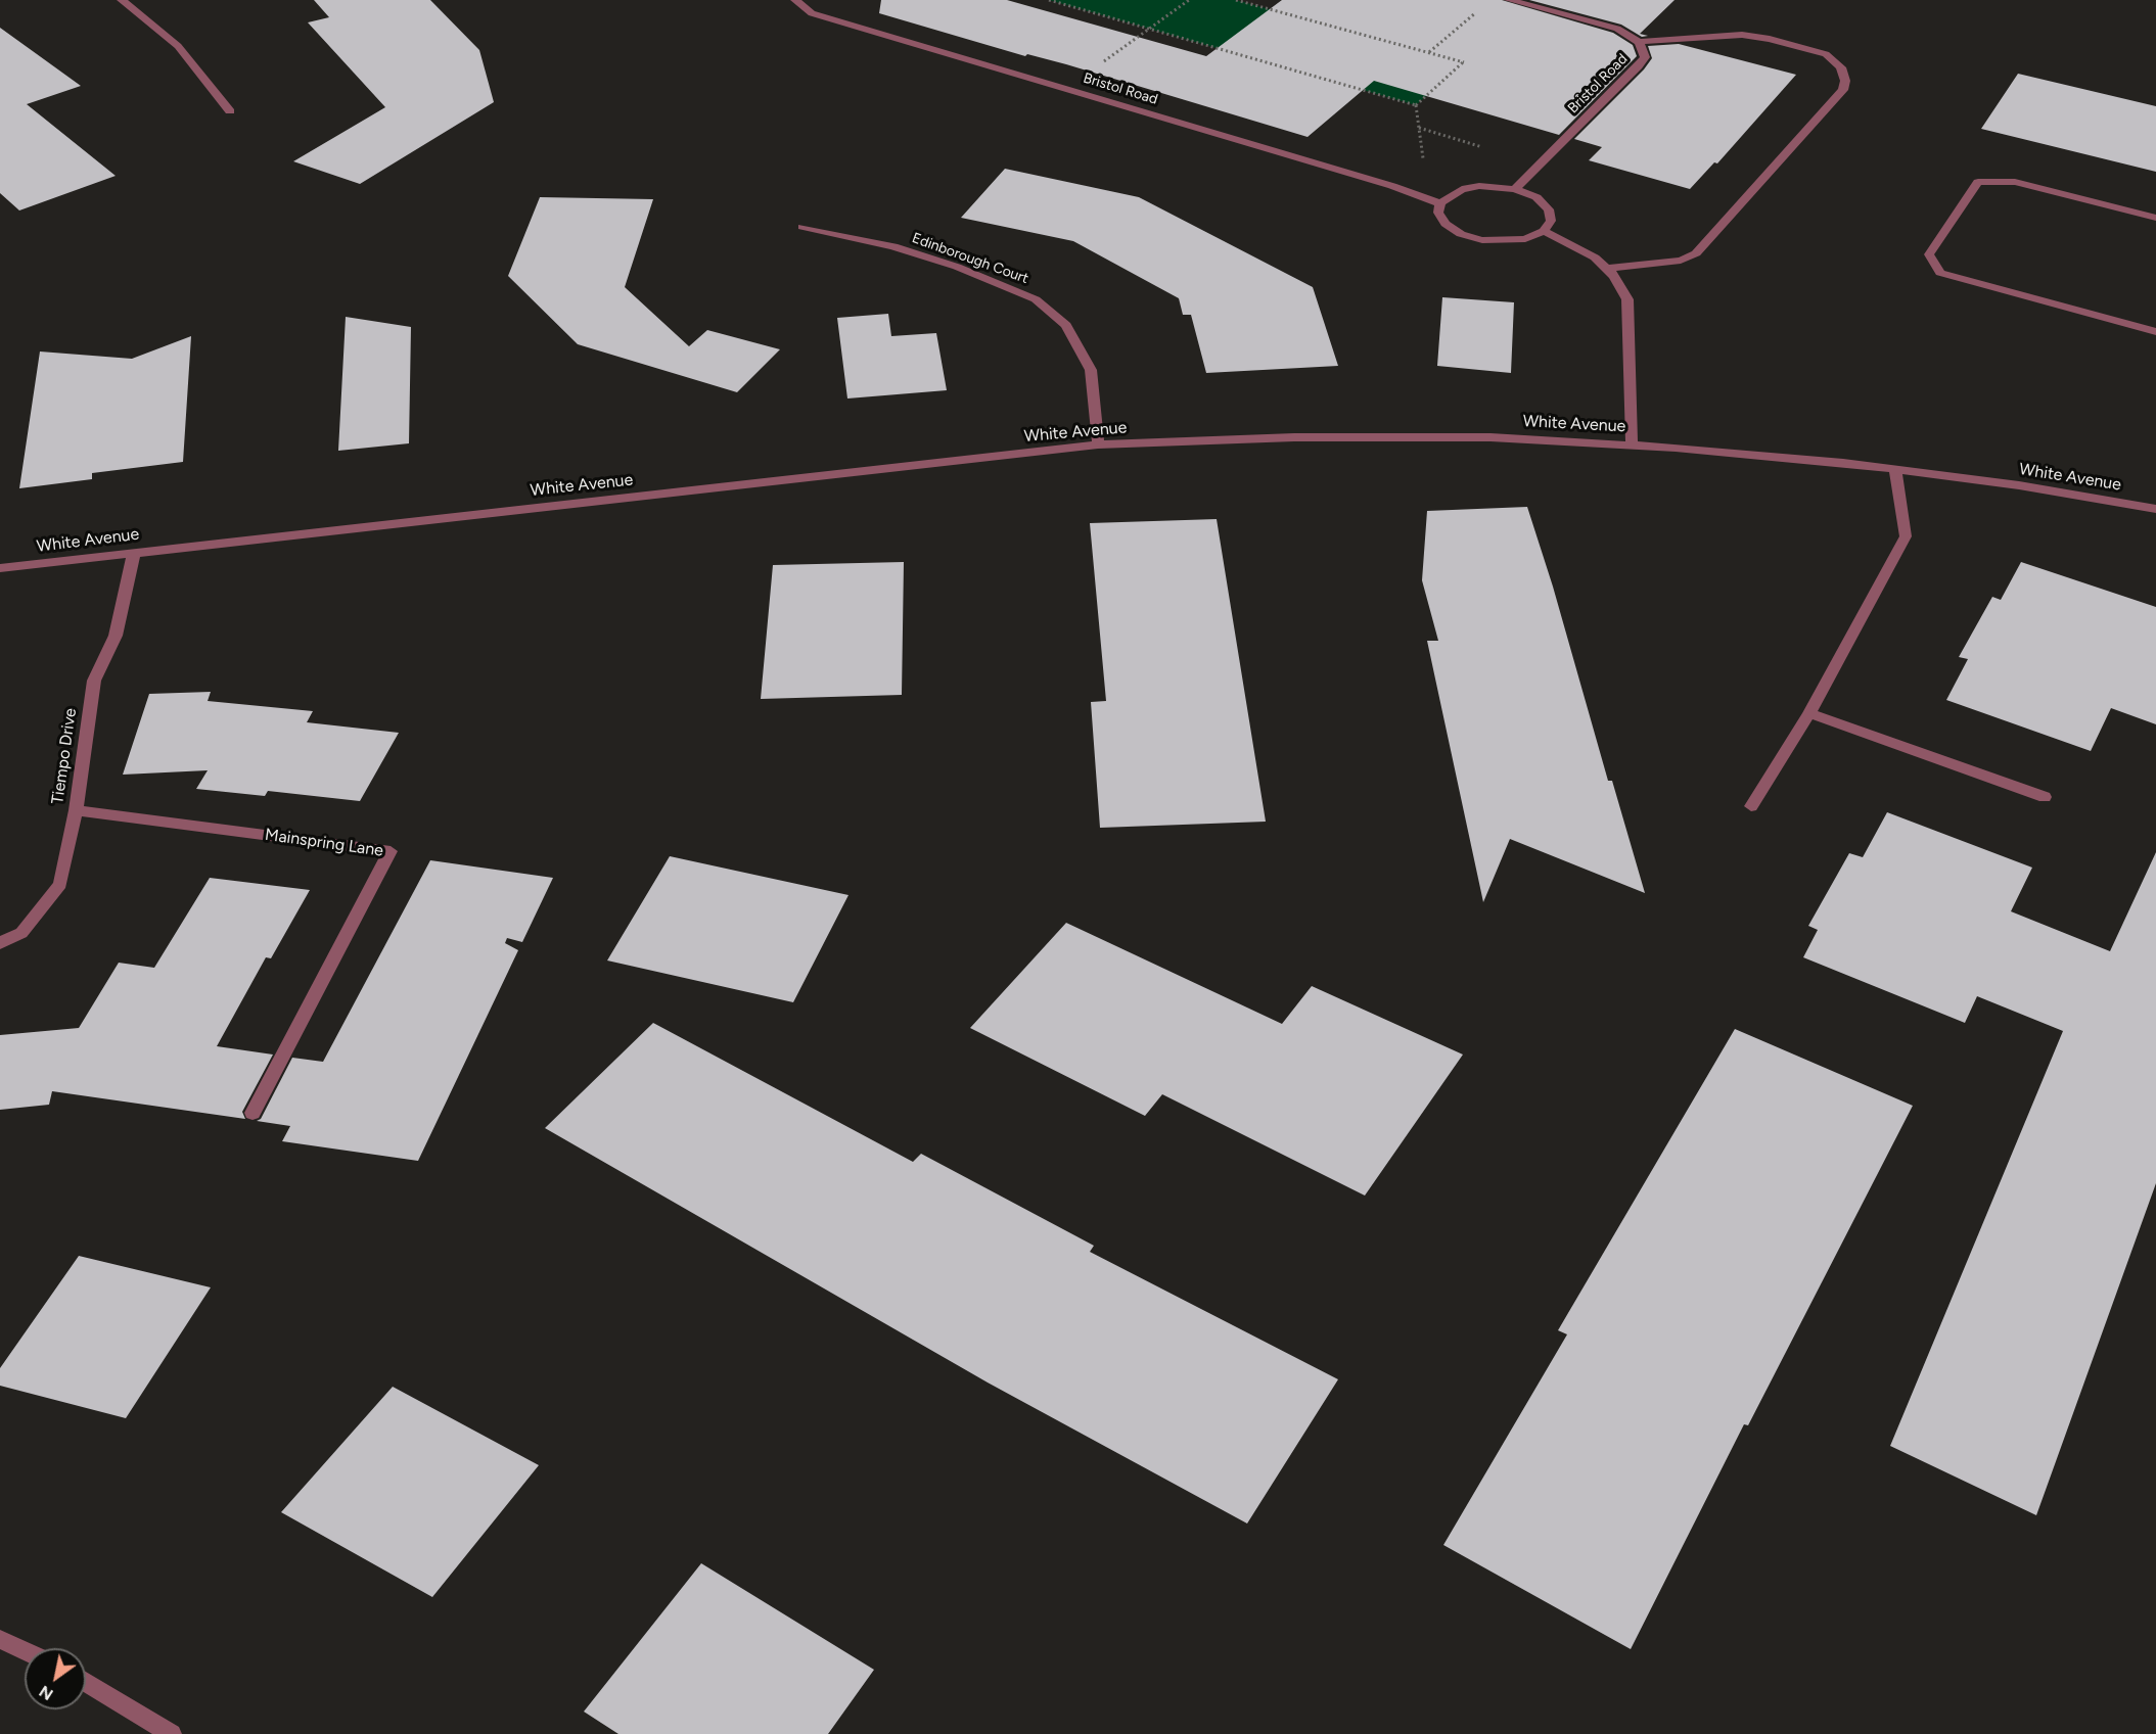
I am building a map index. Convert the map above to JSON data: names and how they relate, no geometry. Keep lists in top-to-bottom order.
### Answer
{
  "streets": {
    "street": [
      "Bristol Road",
      "Edinborough Court",
      "White Avenue",
      "Tiempo Drive",
      "Mainspring Lane"
    ]
  },
  "crossings": [
    ["Edinborough Court", "White Avenue"],
    ["White Avenue", "Tiempo Drive"],
    ["Tiempo Drive", "Mainspring Lane"]
  ],
  "north": "bottom left"
}
